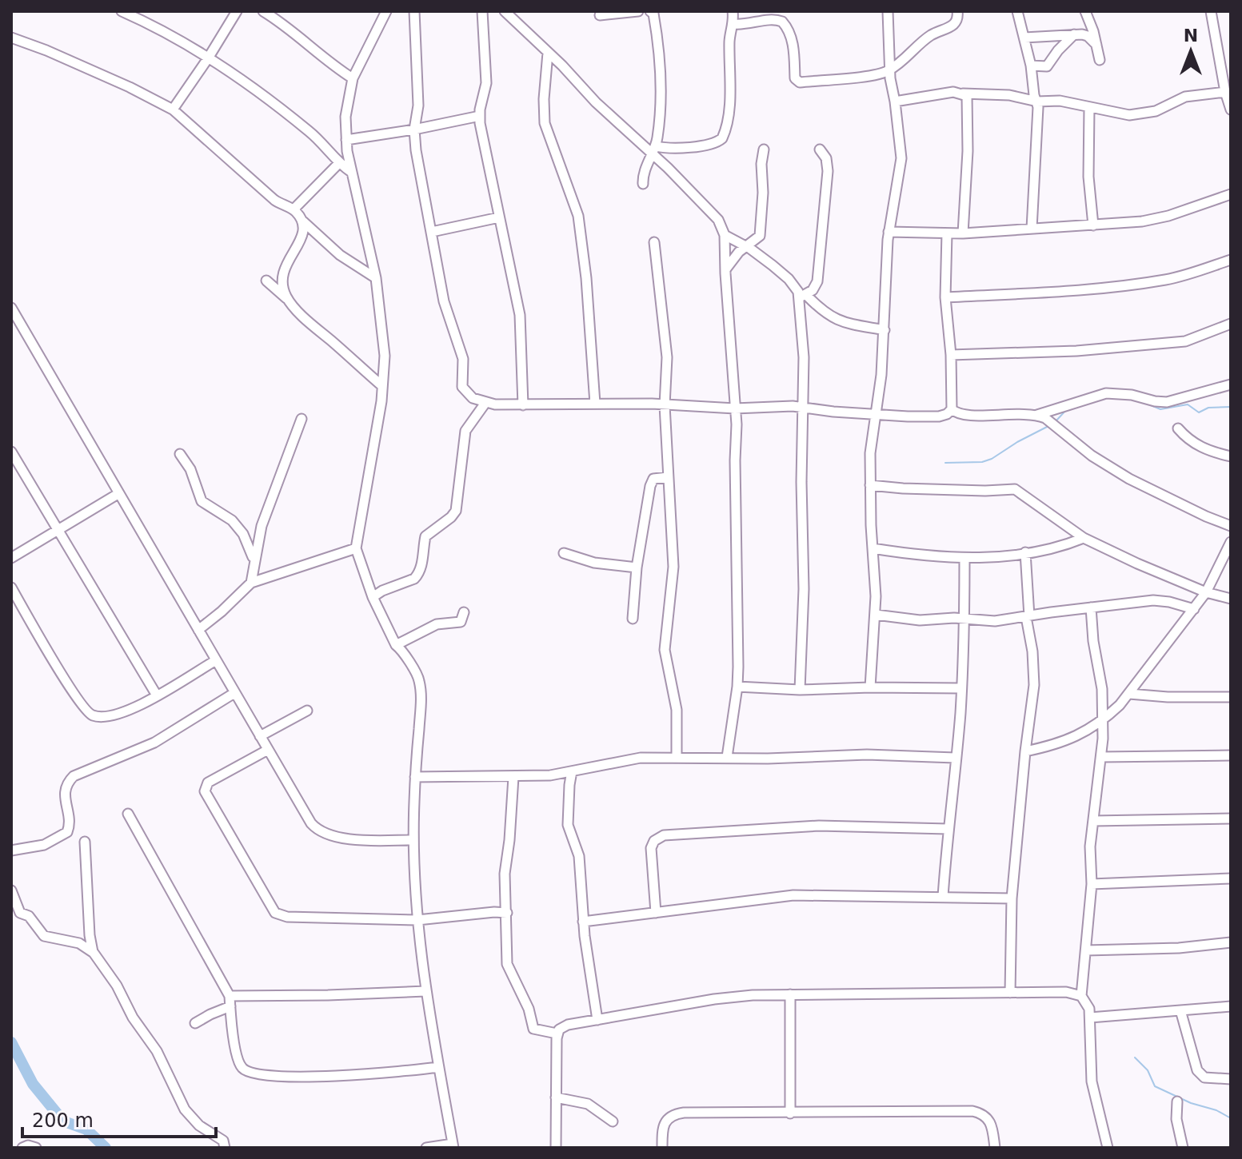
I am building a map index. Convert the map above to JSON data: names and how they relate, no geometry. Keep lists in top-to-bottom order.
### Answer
{
  "scale_bar": "200 m",
  "north": "top"
}
